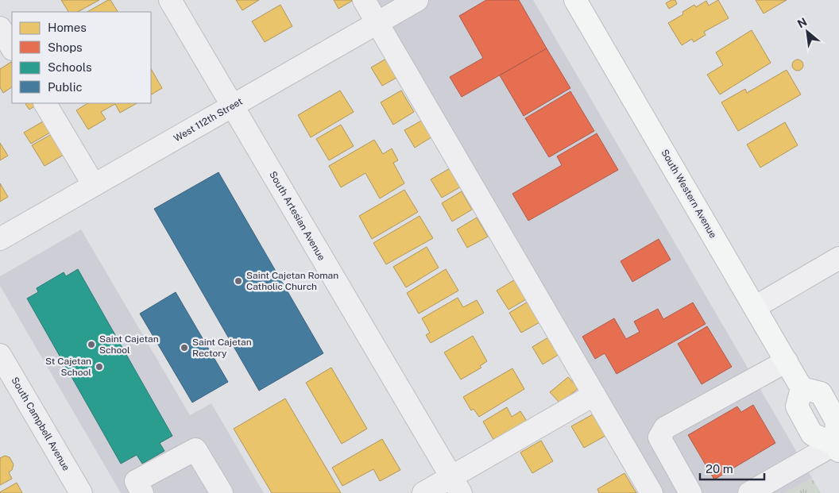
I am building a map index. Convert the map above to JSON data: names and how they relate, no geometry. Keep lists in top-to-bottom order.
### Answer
{
  "streets": {
    "main road": ["South Western Avenue"],
    "street": ["West 112th Street", "South Artesian Avenue", "South Campbell Avenue"]
  },
  "crossings": [
    ["West 112th Street", "South Artesian Avenue"]
  ],
  "places": [
    "Saint Cajetan Roman Catholic Church",
    "Saint Cajetan School",
    "Saint Cajetan Rectory",
    "St Cajetan School"
  ],
  "legend": [
    "Homes",
    "Shops",
    "Schools",
    "Public"
  ],
  "scale_bar": "20 m",
  "north": "top left"
}
